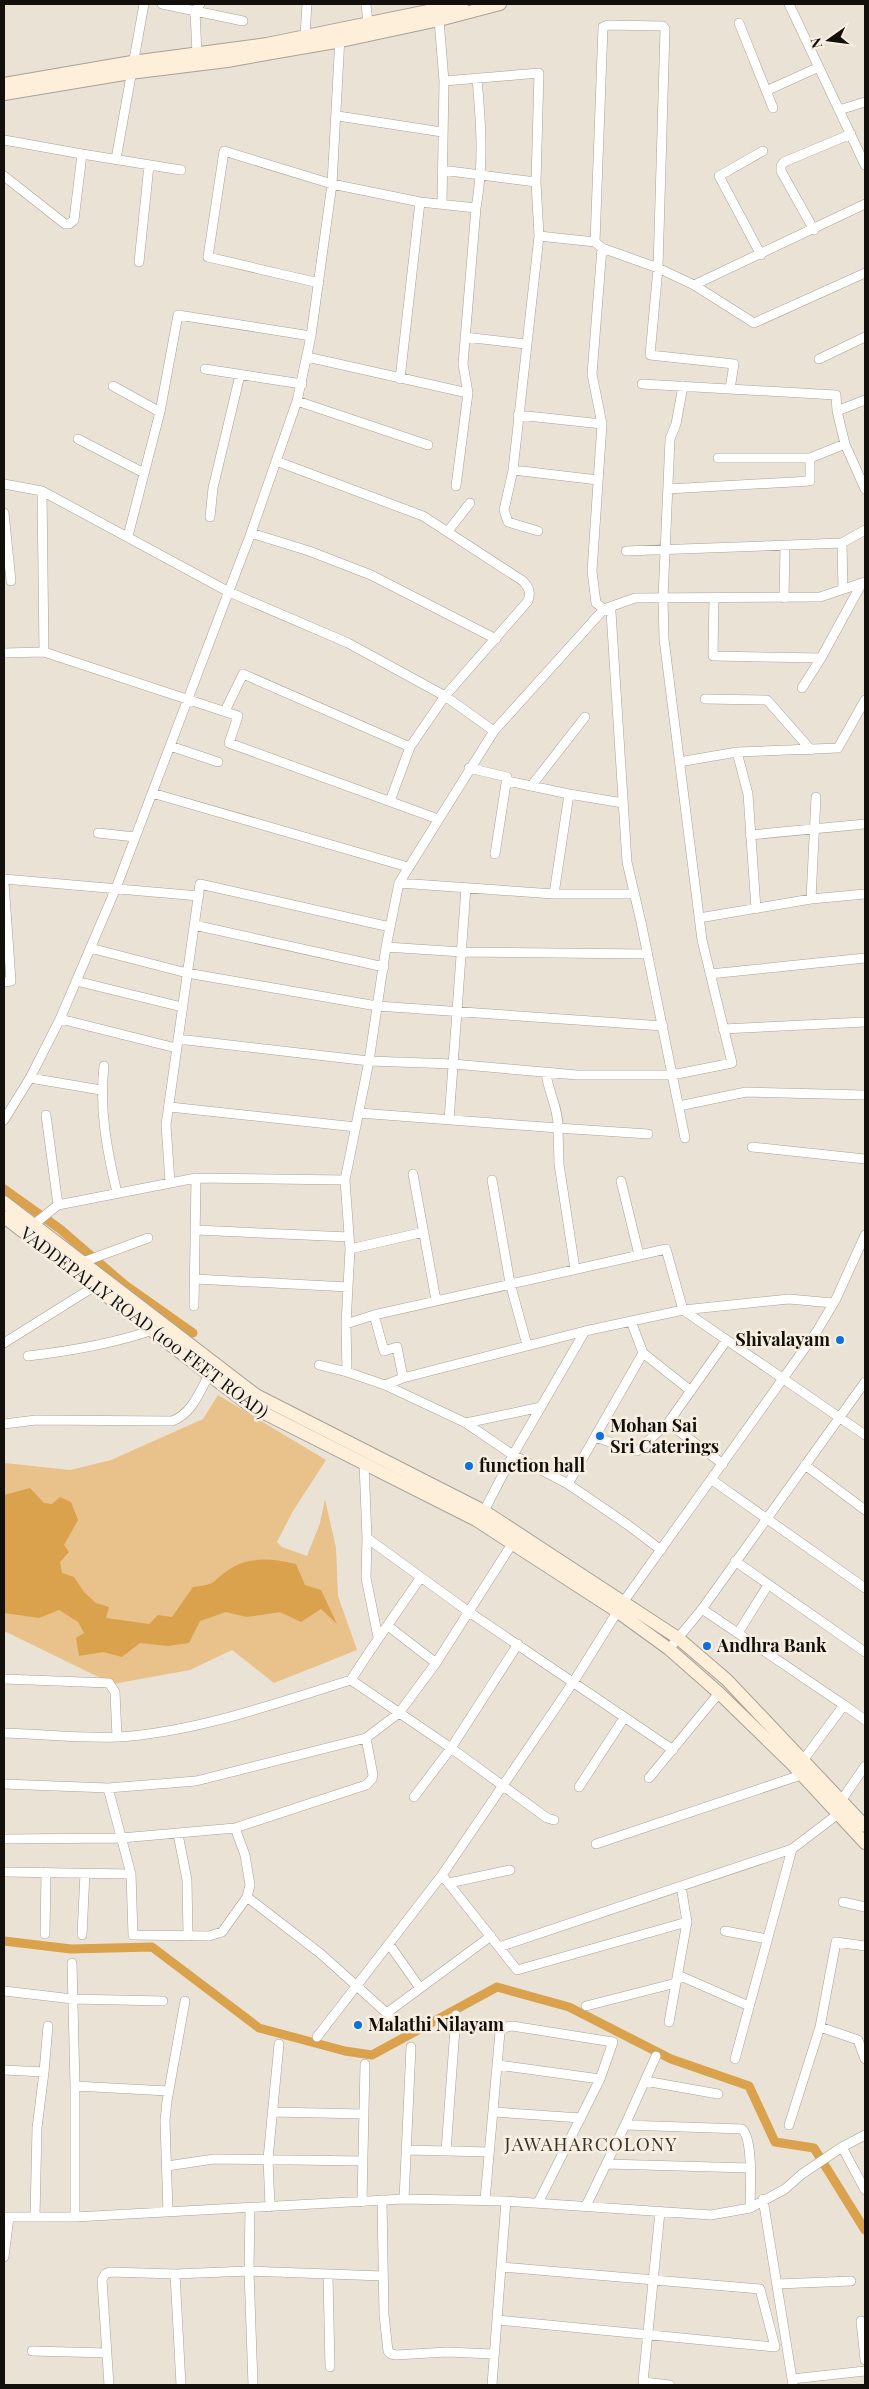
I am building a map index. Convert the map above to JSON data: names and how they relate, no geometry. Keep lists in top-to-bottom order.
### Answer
{
  "streets": {
    "main road": ["VADDEPALLY ROAD (100 FEET ROAD)"]
  },
  "districts": ["JAWAHARCOLONY"],
  "places": [
    "Shivalayam",
    "Mohan Sai Sri Caterings",
    "function hall",
    "Andhra Bank",
    "Malathi Nilayam"
  ],
  "north": "left"
}
